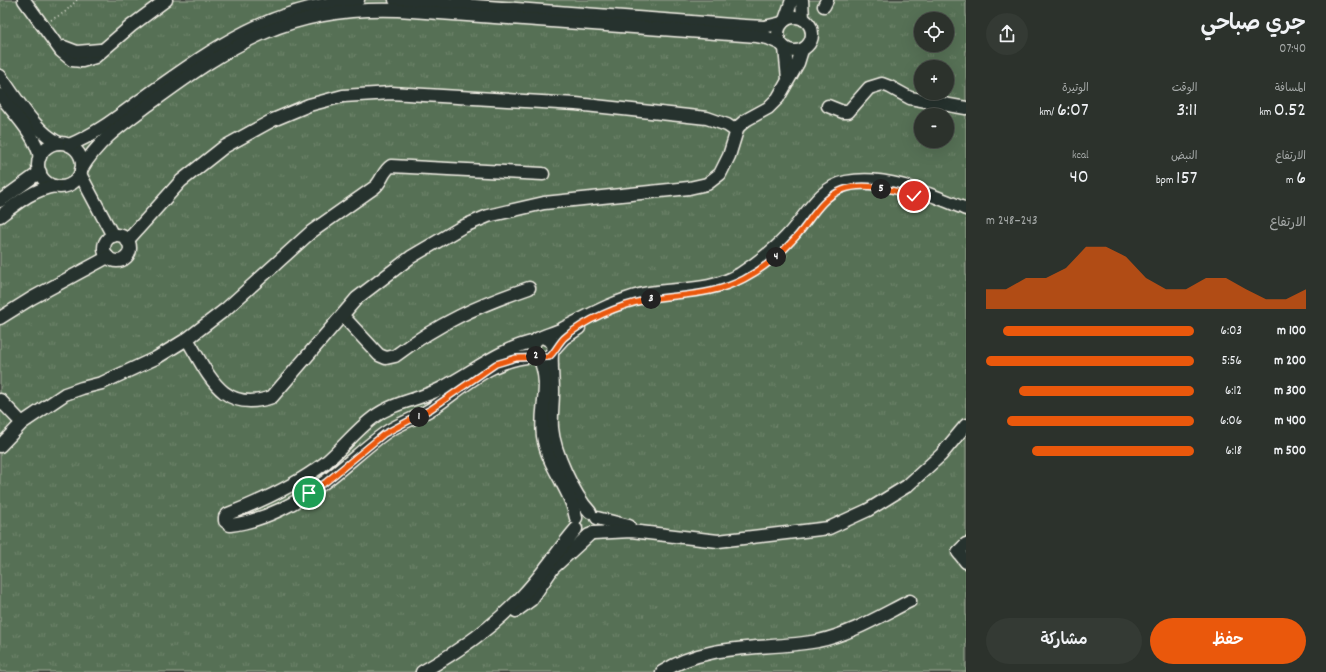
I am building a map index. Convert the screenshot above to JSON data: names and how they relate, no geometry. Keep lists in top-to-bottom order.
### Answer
{
  "page": {
    "heading": ["جري صباحي", "07:40"],
    "map_buttons": ["+", "−"],
    "stats": [
      ["المسافة", "0.52 km"],
      ["الوقت", "3:11"],
      ["الوتيرة", "6:07 /km"],
      ["الارتفاع", "6 m"],
      ["النبض", "157 bpm"],
      ["kcal", "40"]
    ],
    "pins": [
      "5",
      "4",
      "3",
      "2",
      "1"
    ],
    "chart": ["الارتفاع", "243–248 m"],
    "list": [
      {
        "name": "100 m",
        "note": "6:03"
      },
      {
        "name": "200 m",
        "note": "5:56"
      },
      {
        "name": "300 m",
        "note": "6:12"
      },
      {
        "name": "400 m",
        "note": "6:06"
      },
      {
        "name": "500 m",
        "note": "6:18"
      }
    ],
    "buttons": ["حفظ", "مشاركة"]
  }
}
